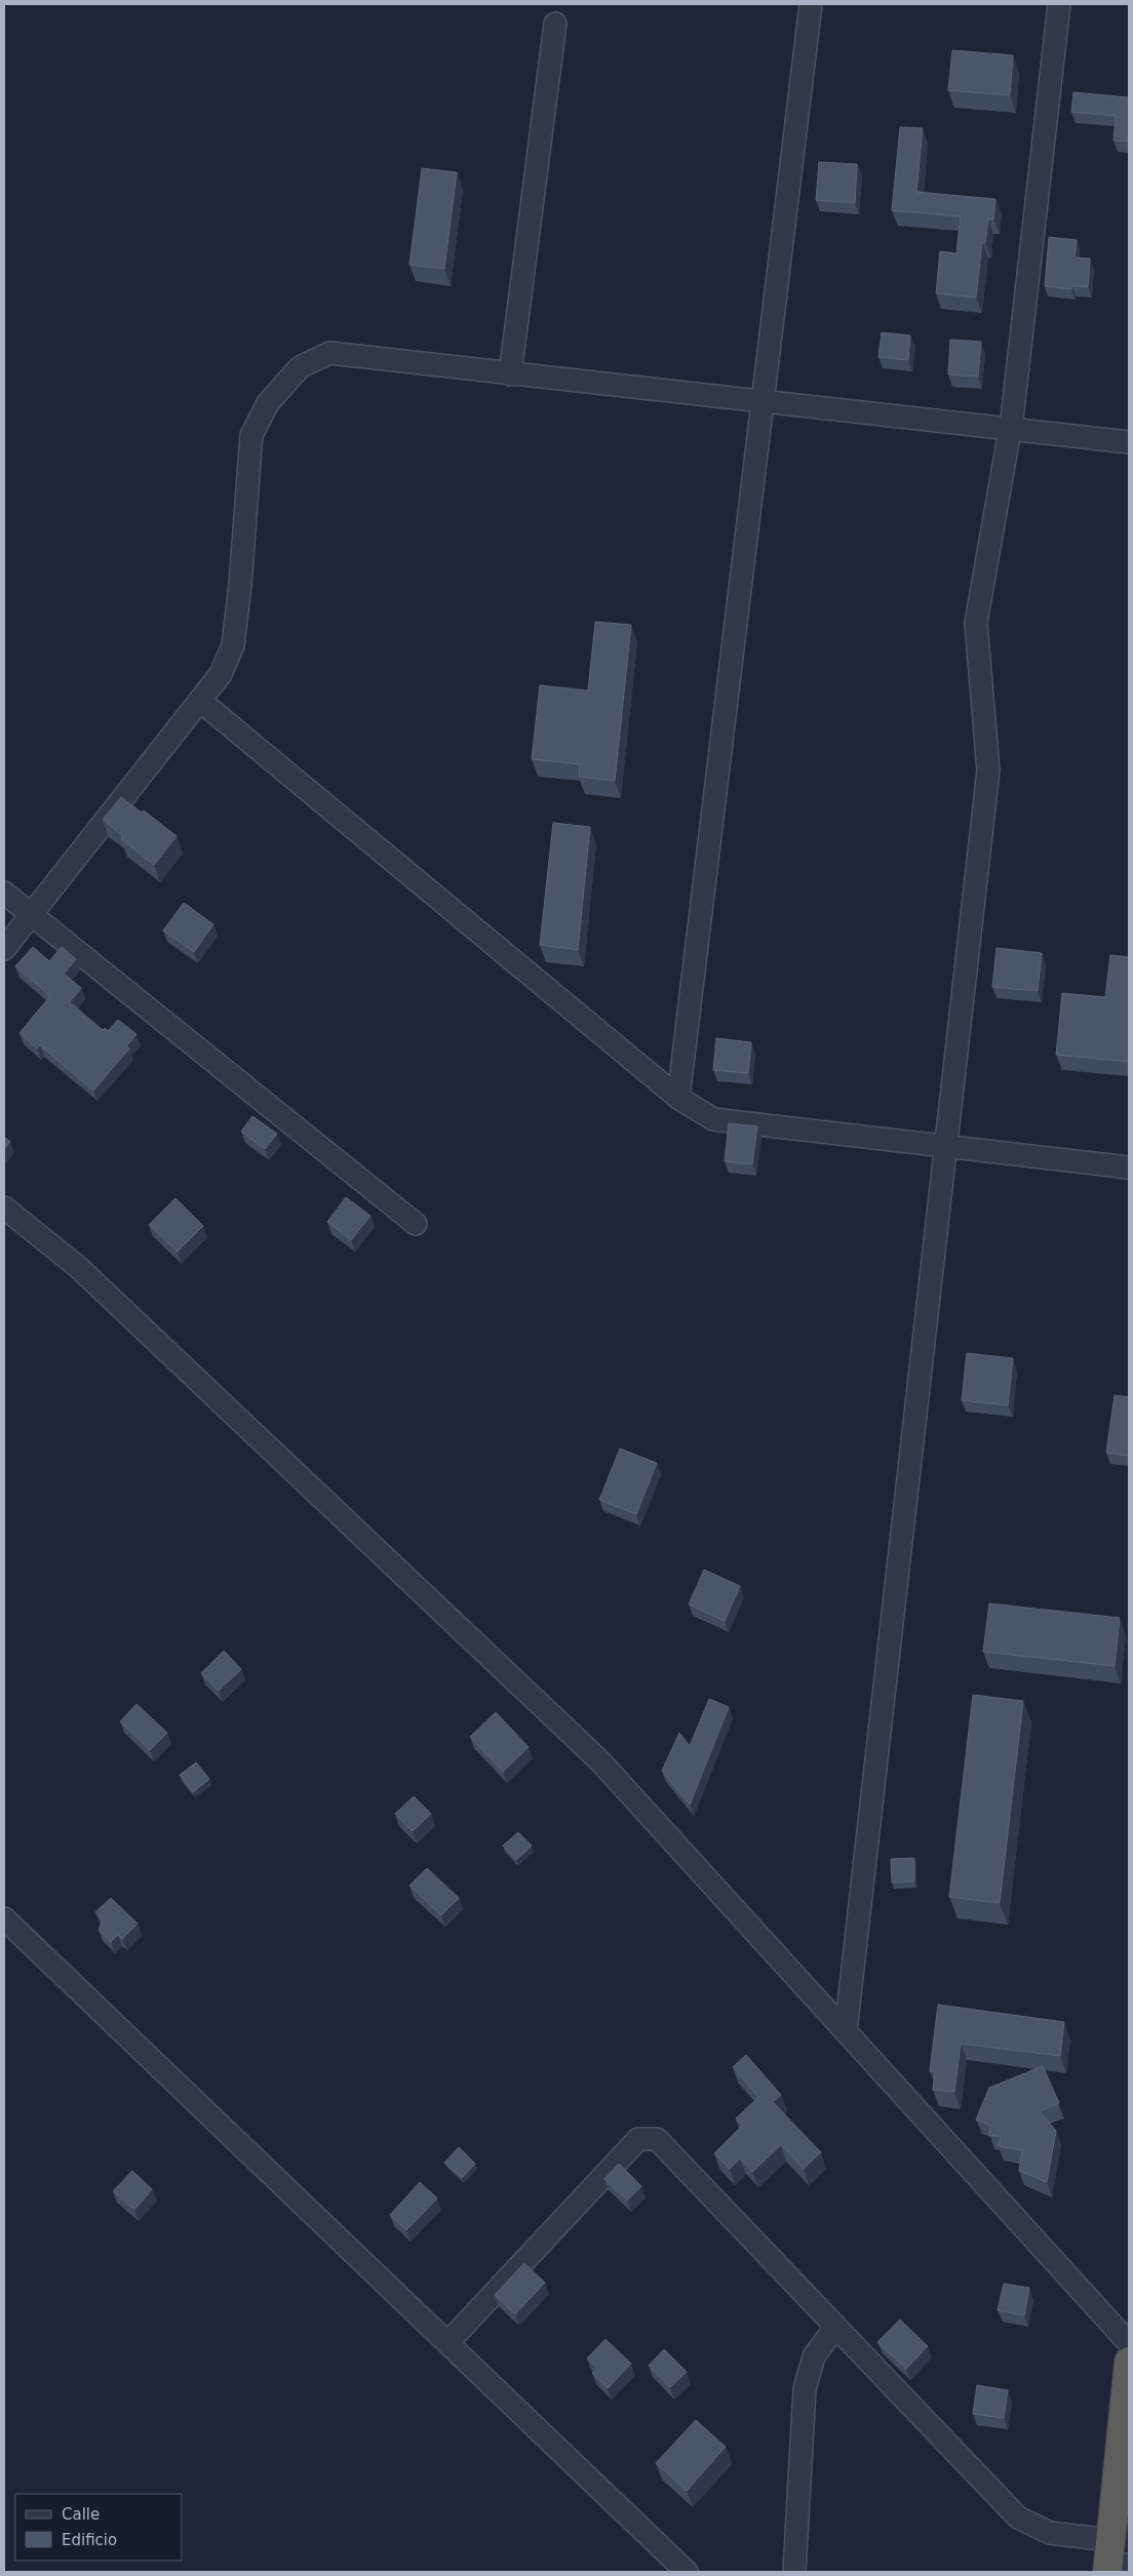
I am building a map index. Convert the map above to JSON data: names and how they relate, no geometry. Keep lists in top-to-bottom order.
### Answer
{
  "legend": ["Calle", "Edificio"]
}
